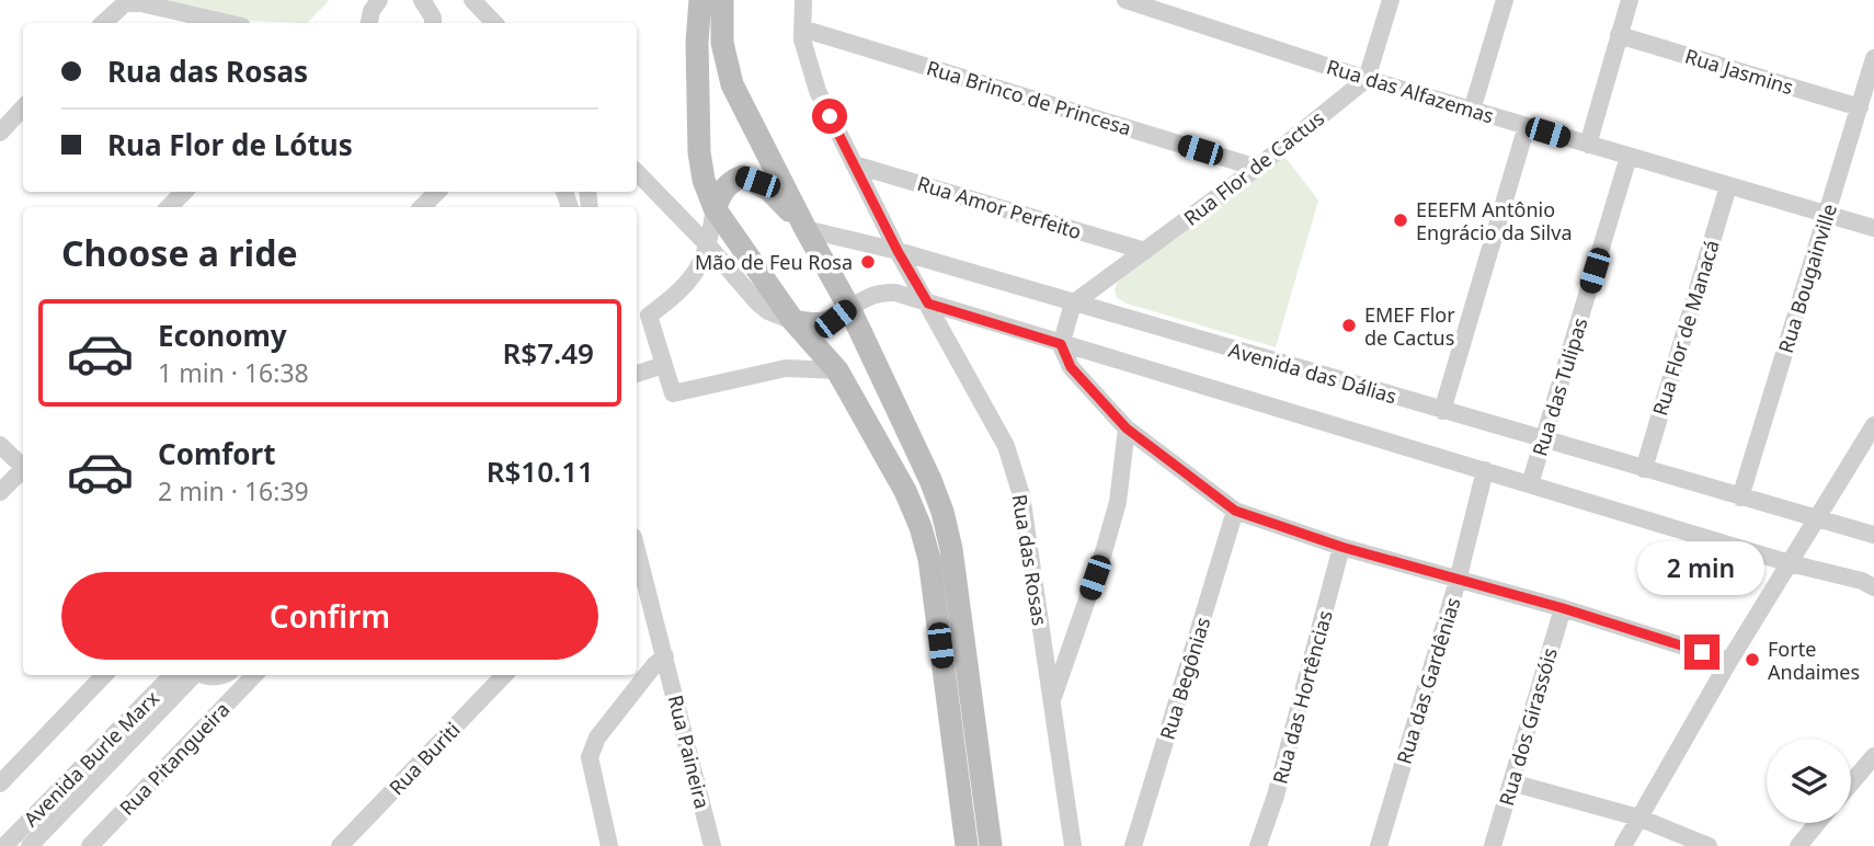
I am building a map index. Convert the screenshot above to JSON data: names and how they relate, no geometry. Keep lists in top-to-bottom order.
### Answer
{
  "streets": {
    "street": [
      "Rua Jasmins",
      "Rua das Alfazemas",
      "Rua Brinco de Princesa",
      "Rua Flor de Cactus",
      "Rua Amor Perfeito",
      "Rua Bougainville",
      "Rua Flor de Manacá",
      "Avenida das Dálias",
      "Rua das Tulipas",
      "Rua das Rosas",
      "Rua Begônias",
      "Rua das Gardênias",
      "Rua das Hortências",
      "Rua dos Girassóis",
      "Rua Paineira",
      "Avenida Burle Marx",
      "Rua Pitangueira",
      "Rua Buriti"
    ]
  },
  "crossings": [
    ["Rua Jasmins", "Rua Bougainville"],
    ["Rua das Alfazemas", "Rua Flor de Cactus"],
    ["Rua das Alfazemas", "Rua Bougainville"],
    ["Rua das Alfazemas", "Rua Flor de Manacá"],
    ["Rua das Alfazemas", "Rua das Tulipas"],
    ["Rua Brinco de Princesa", "Rua Flor de Cactus"],
    ["Rua Brinco de Princesa", "Rua das Rosas"],
    ["Rua Flor de Cactus", "Rua Amor Perfeito"],
    ["Rua Flor de Cactus", "Avenida das Dálias"],
    ["Rua Amor Perfeito", "Rua das Rosas"],
    ["Rua Bougainville", "Avenida das Dálias"],
    ["Rua Flor de Manacá", "Avenida das Dálias"],
    ["Avenida das Dálias", "Rua das Tulipas"],
    ["Avenida das Dálias", "Rua das Rosas"]
  ],
  "places": [
    "EEEFM Antônio Engrácio da Silva",
    "Mão de Feu Rosa",
    "EMEF Flor de Cactus",
    "Forte Andaimes"
  ],
  "page": {
    "banner": ["Rua das Rosas", "Rua Flor de Lótus"],
    "heading": "Choose a ride",
    "list": [
      {
        "name": "Economy",
        "note": "1 min · 16:38",
        "value": "R$7.49"
      },
      {
        "name": "Comfort",
        "note": "2 min · 16:39",
        "value": "R$10.11"
      }
    ],
    "bubble": "2 min",
    "buttons": "Confirm"
  }
}
